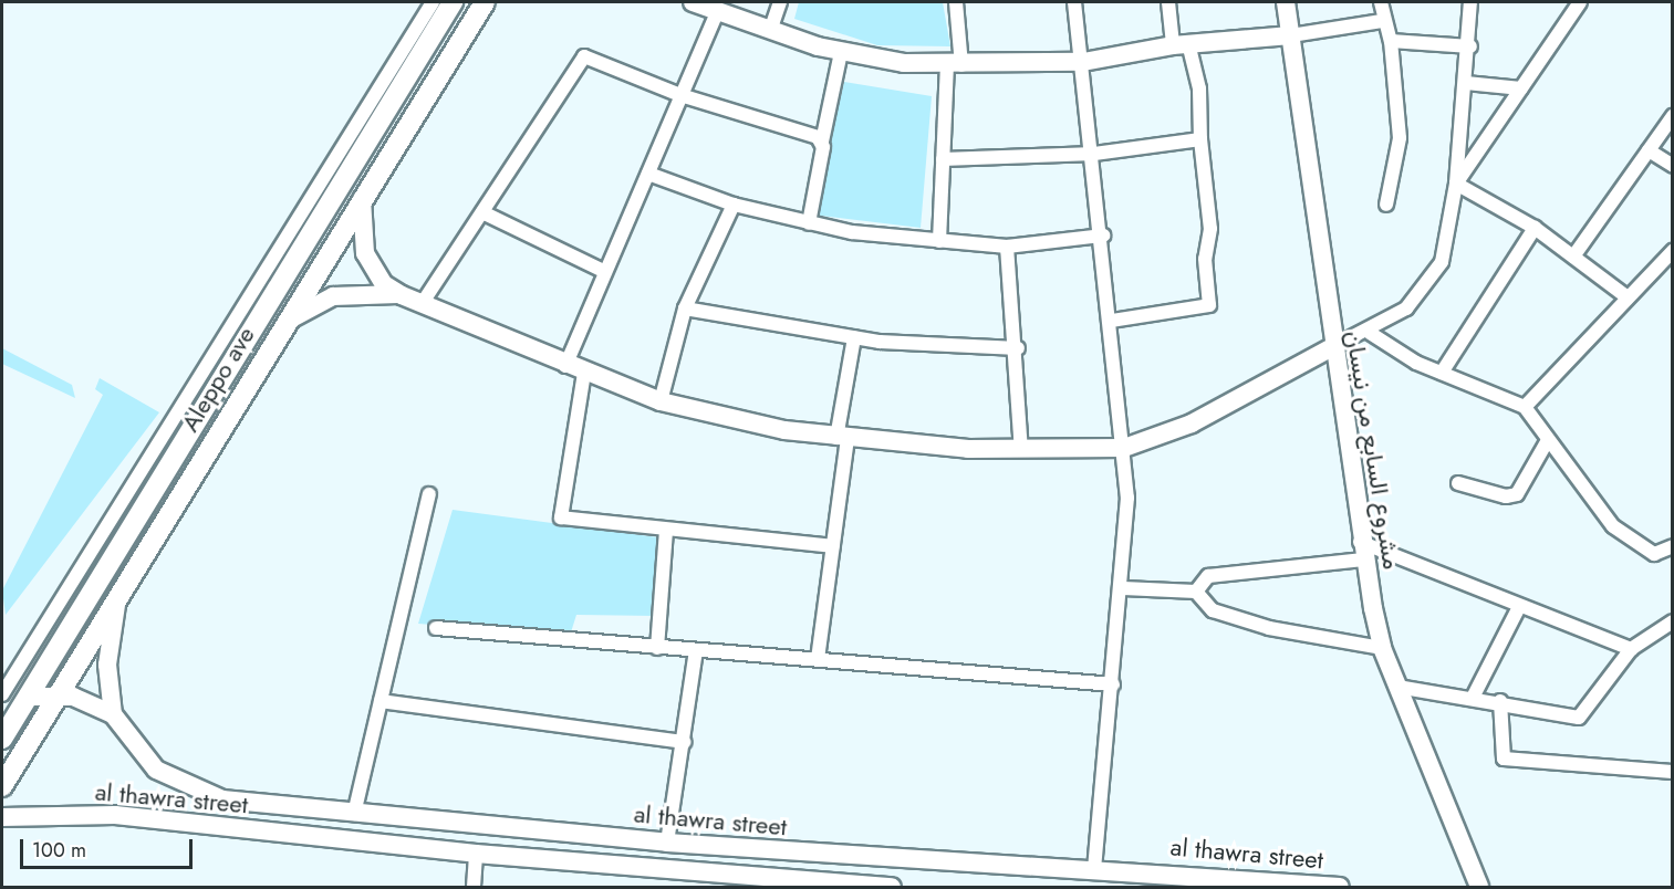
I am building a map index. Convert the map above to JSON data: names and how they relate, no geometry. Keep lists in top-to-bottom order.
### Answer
{
  "streets": {
    "main road": ["Aleppo ave", "مشروع السابع من نيسان", "al thawra street"]
  },
  "crossings": [
    ["Aleppo ave", "al thawra street"]
  ],
  "scale_bar": "100 m"
}
